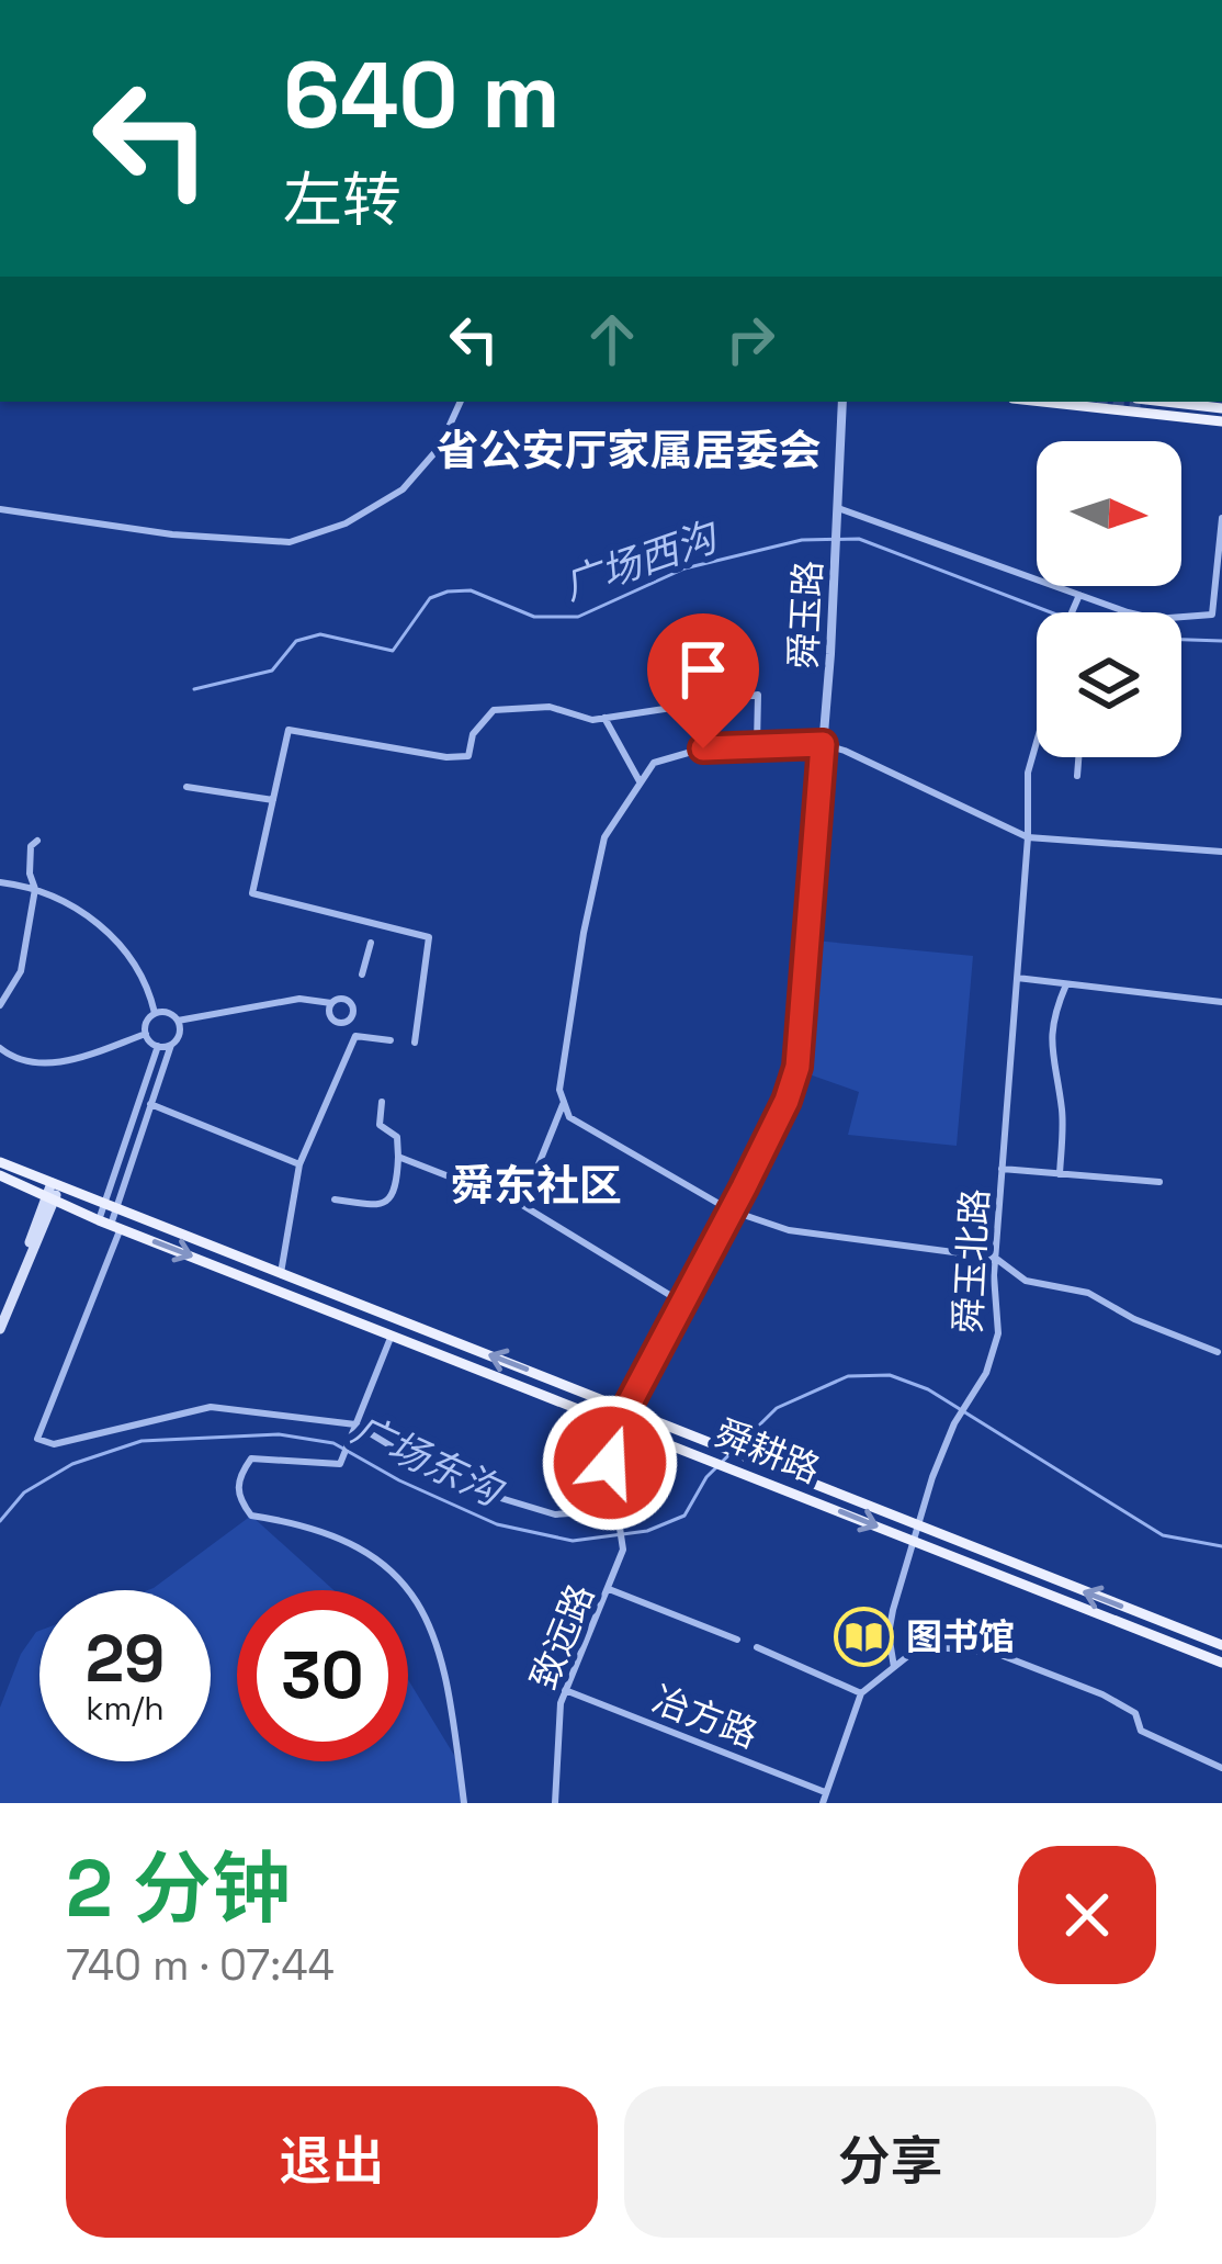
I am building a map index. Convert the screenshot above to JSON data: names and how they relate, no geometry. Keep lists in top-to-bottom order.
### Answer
{
  "streets": {
    "main road": ["舜耕路"],
    "street": [
      "舜玉路",
      "舜玉北路",
      "致远路",
      "冶方路"
    ]
  },
  "crossings": [
    ["舜玉路", "舜耕路"],
    ["舜玉路", "致远路"],
    ["舜玉北路", "舜耕路"],
    ["舜耕路", "致远路"],
    ["致远路", "冶方路"]
  ],
  "districts": ["省公安厅家属居委会", "舜东社区"],
  "water": ["广场西沟", "广场东沟"],
  "places": {
    "library": ["图书馆"]
  },
  "north": "right",
  "page": {
    "turn": ["640 m", "左转"],
    "speed": "29 km/h",
    "limit": "30",
    "heading": ["2 分钟", "740 m · 07:44"],
    "buttons": ["退出", "分享"]
  }
}
